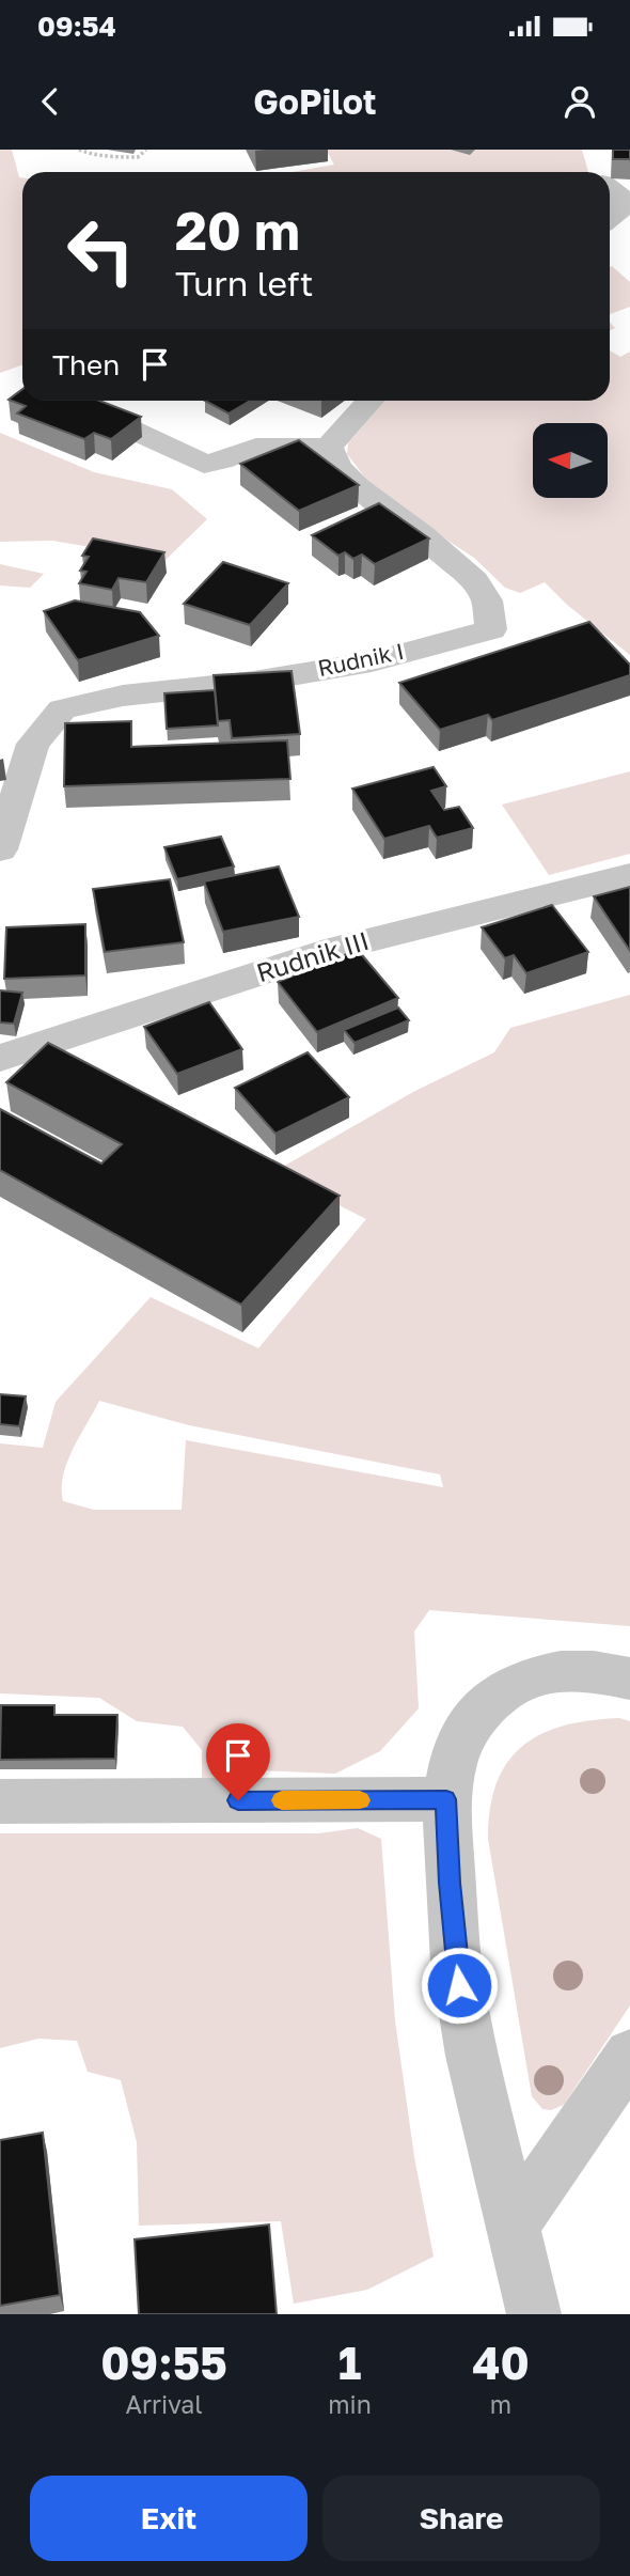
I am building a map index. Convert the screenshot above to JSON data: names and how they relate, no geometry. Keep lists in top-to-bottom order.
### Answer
{
  "streets": {
    "street": ["Rudnik I", "Rudnik III"]
  },
  "north": "left",
  "page": {
    "status": "09:54",
    "header": "GoPilot",
    "turn": ["20 m", "Turn left"],
    "then": "Then",
    "eta": [
      "09:55",
      "Arrival",
      "1",
      "min",
      "40",
      "m"
    ],
    "buttons": ["Exit", "Share"]
  }
}
